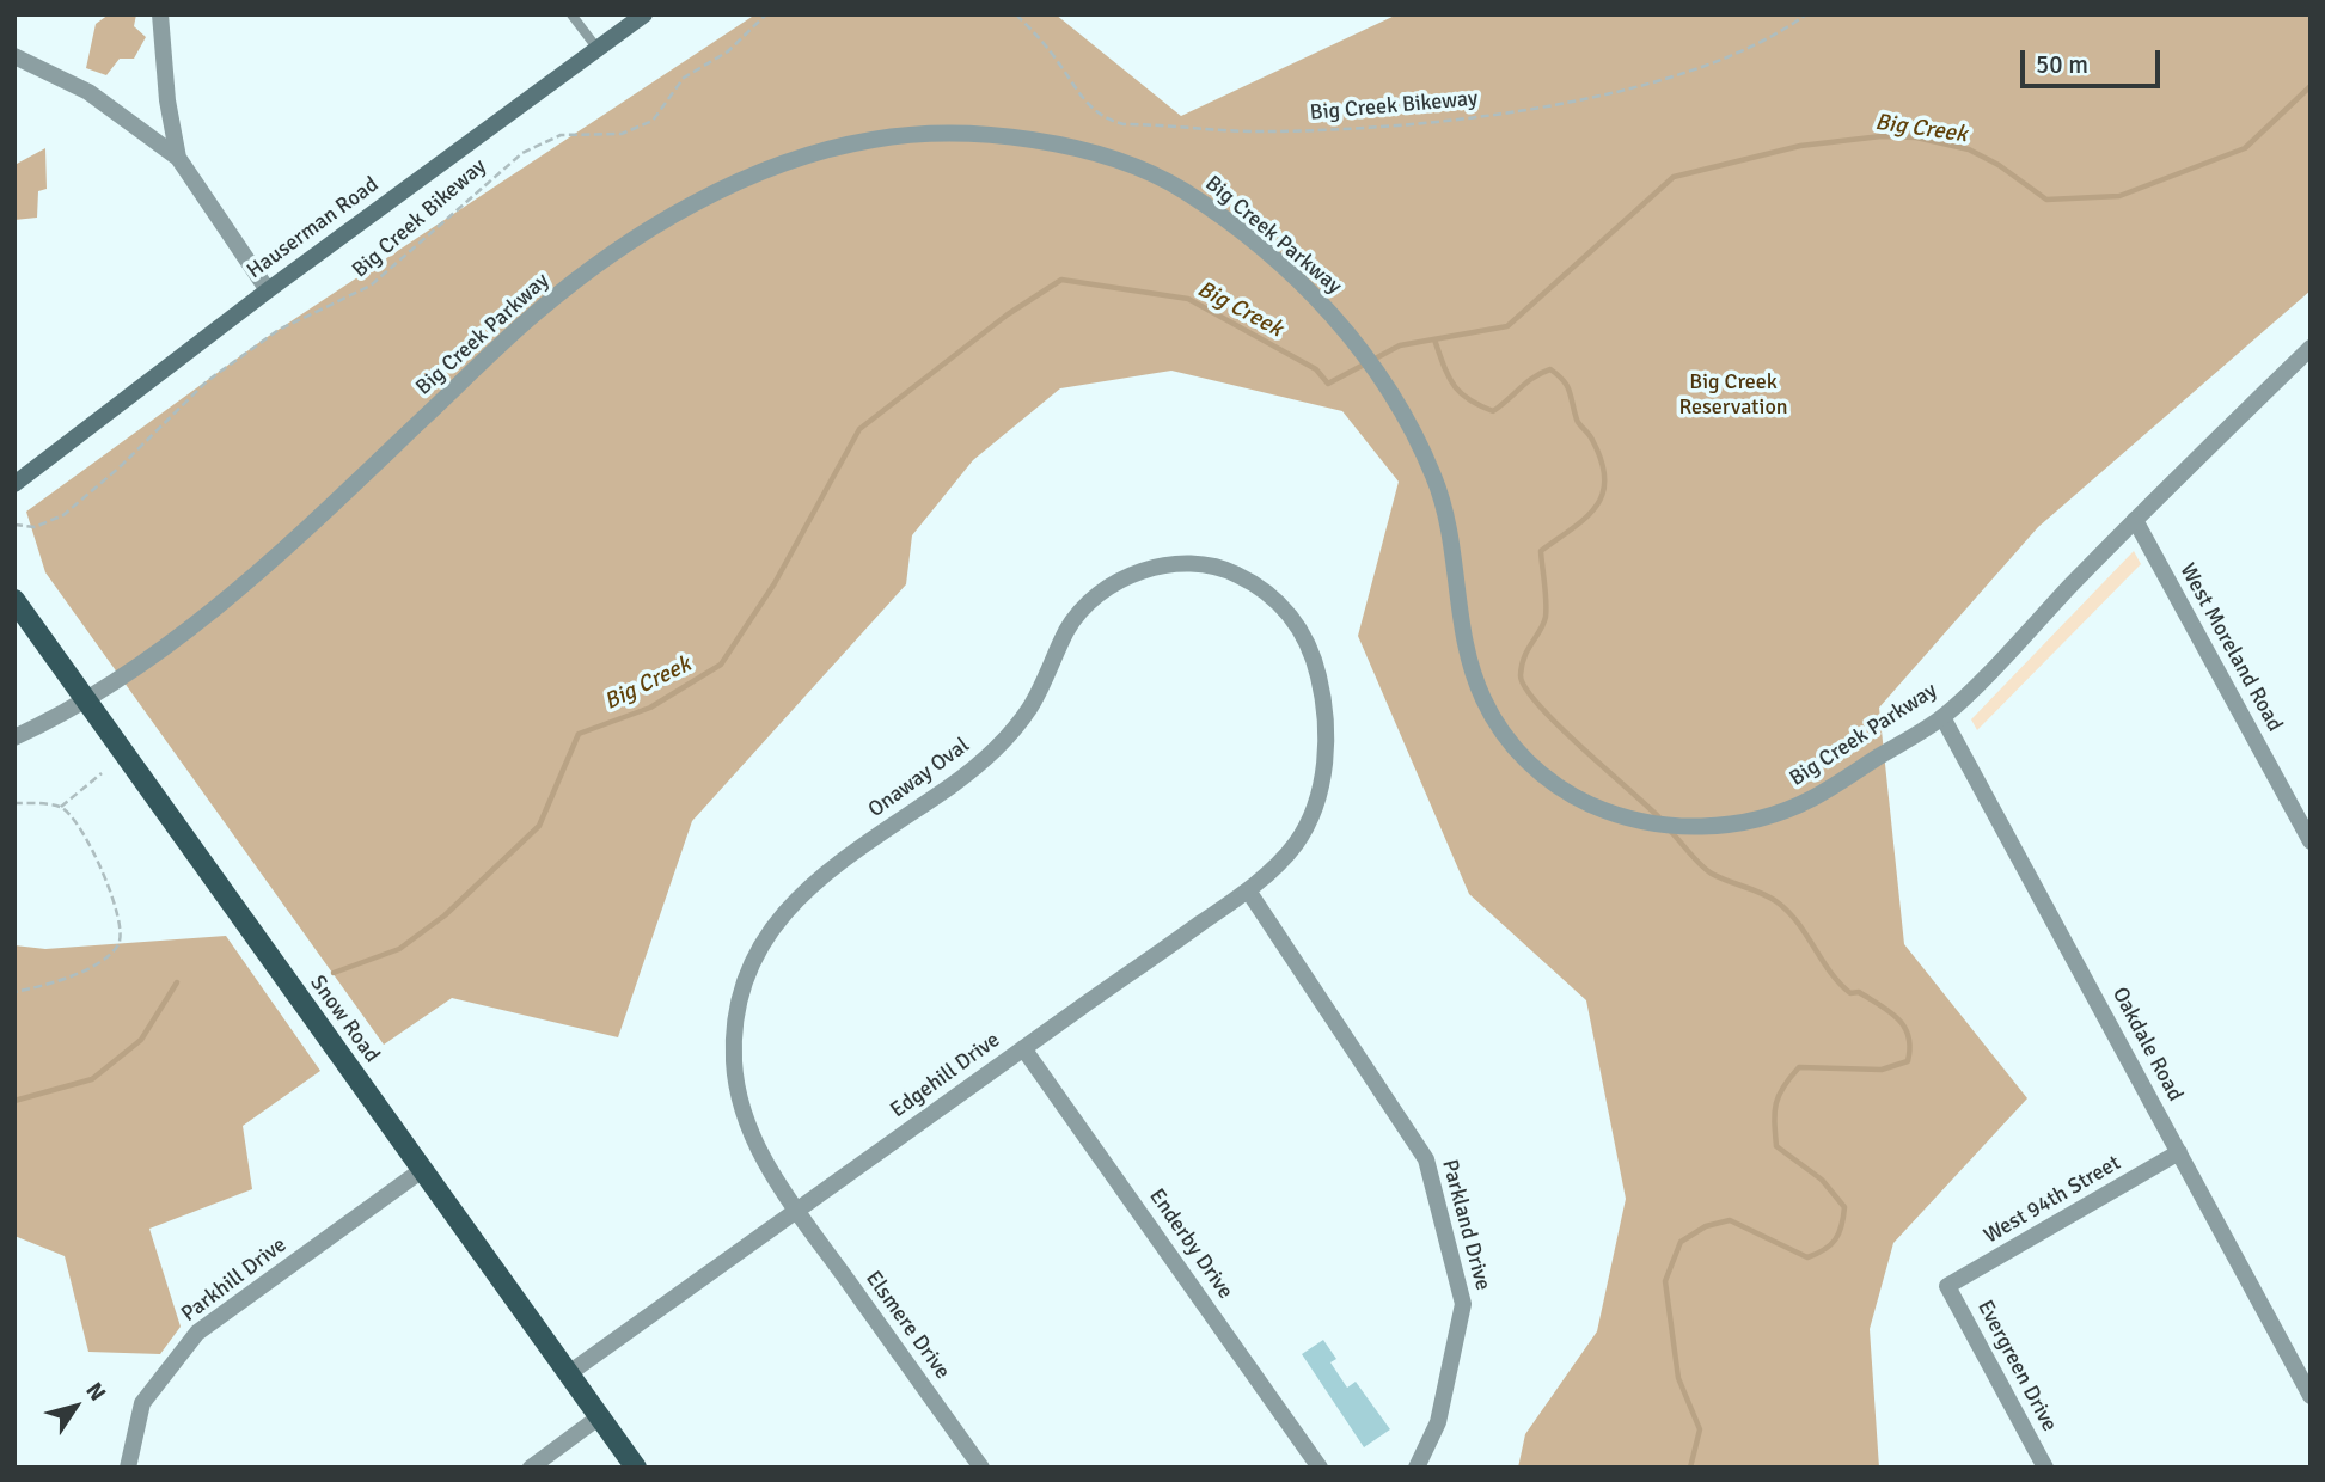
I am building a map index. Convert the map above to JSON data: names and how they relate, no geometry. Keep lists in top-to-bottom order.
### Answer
{
  "streets": {
    "main road": ["Hauserman Road", "Snow Road"],
    "street": [
      "Big Creek Parkway",
      "West Moreland Road",
      "Onaway Oval",
      "Oakdale Road",
      "Edgehill Drive",
      "West 94th Street",
      "Parkland Drive",
      "Enderby Drive",
      "Parkhill Drive",
      "Elsmere Drive",
      "Evergreen Drive"
    ],
    "path": ["Big Creek Bikeway"]
  },
  "crossings": [
    ["Big Creek Parkway", "West Moreland Road"],
    ["Big Creek Parkway", "Snow Road"],
    ["Big Creek Parkway", "Oakdale Road"],
    ["Onaway Oval", "Edgehill Drive"],
    ["Onaway Oval", "Elsmere Drive"],
    ["Snow Road", "Edgehill Drive"],
    ["Snow Road", "Parkhill Drive"],
    ["Oakdale Road", "West 94th Street"],
    ["Edgehill Drive", "Parkland Drive"],
    ["Edgehill Drive", "Enderby Drive"],
    ["Edgehill Drive", "Elsmere Drive"],
    ["West 94th Street", "Evergreen Drive"]
  ],
  "water": ["Big Creek"],
  "parks": ["Big Creek Reservation"],
  "scale_bar": "50 m",
  "north": "top right"
}
